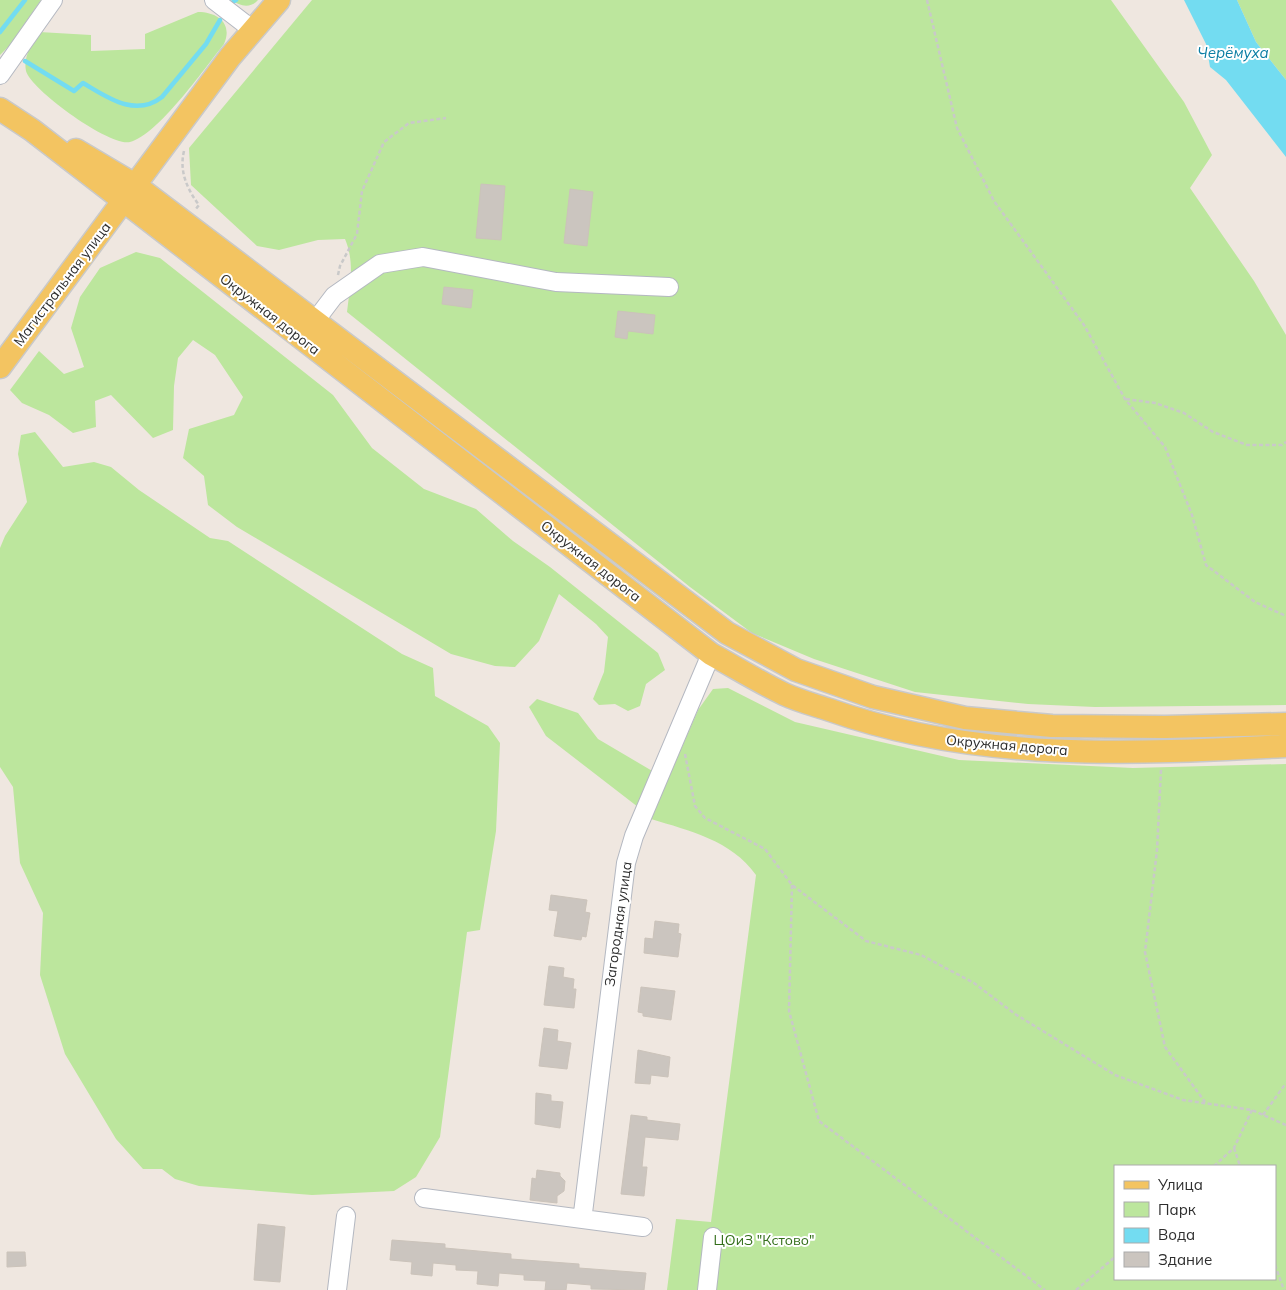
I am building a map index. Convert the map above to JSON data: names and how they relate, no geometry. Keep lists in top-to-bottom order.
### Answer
{
  "streets": {
    "main road": ["Магистральная улица", "Окружная дорога"],
    "street": ["Загородная улица"]
  },
  "crossings": [
    ["Магистральная улица", "Окружная дорога"],
    ["Окружная дорога", "Загородная улица"]
  ],
  "water": ["Черёмуха"],
  "parks": ["ЦОиЗ \"Кстово\""],
  "legend": [
    "Улица",
    "Парк",
    "Вода",
    "Здание"
  ]
}
